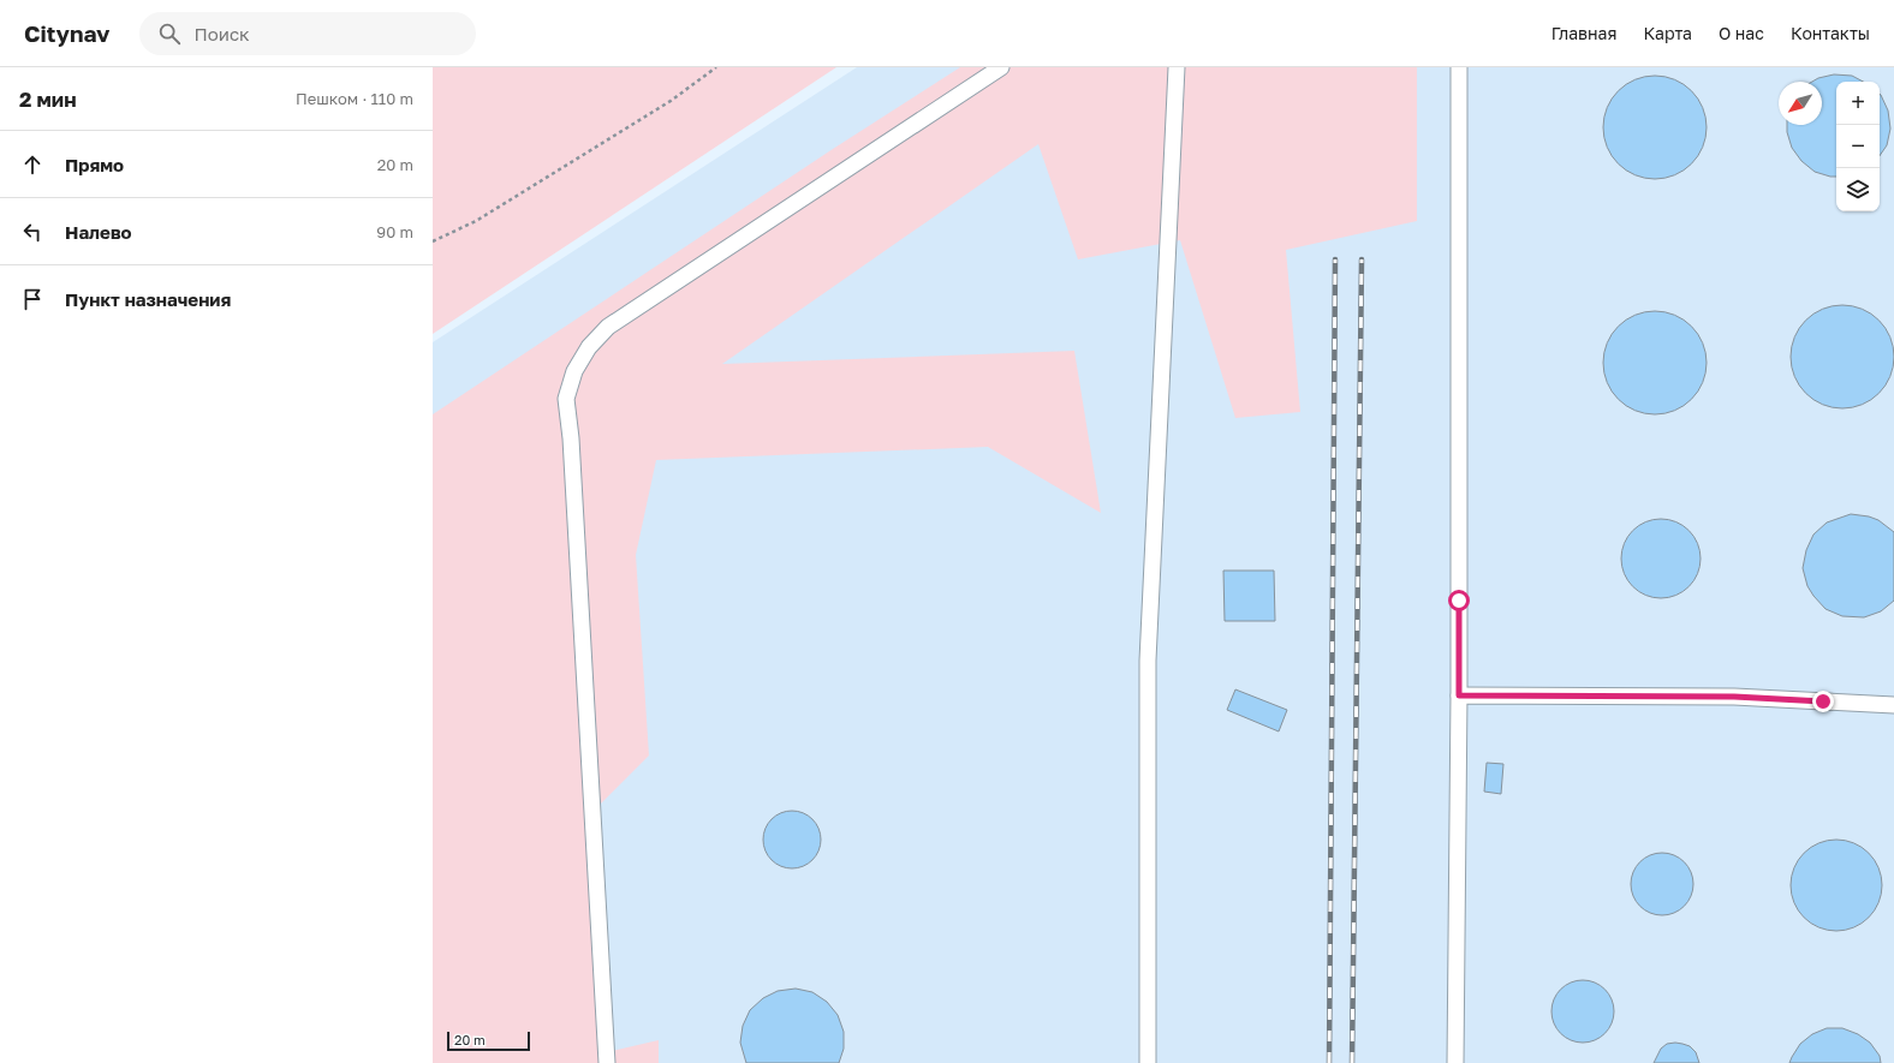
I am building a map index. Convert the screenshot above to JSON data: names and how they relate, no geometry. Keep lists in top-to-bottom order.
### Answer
{
  "scale_bar": "20 m",
  "north": "bottom left",
  "page": {
    "header": "Citynav",
    "search": "Поиск",
    "nav": [
      "Главная",
      "Карта",
      "О нас",
      "Контакты"
    ],
    "heading": ["2 мин", "Пешком · 110 m"],
    "map_buttons": ["+", "−"],
    "list": [
      ["Прямо", "20 m"],
      ["Налево", "90 m"],
      "Пункт назначения"
    ],
    "scale": "20 m"
  }
}
